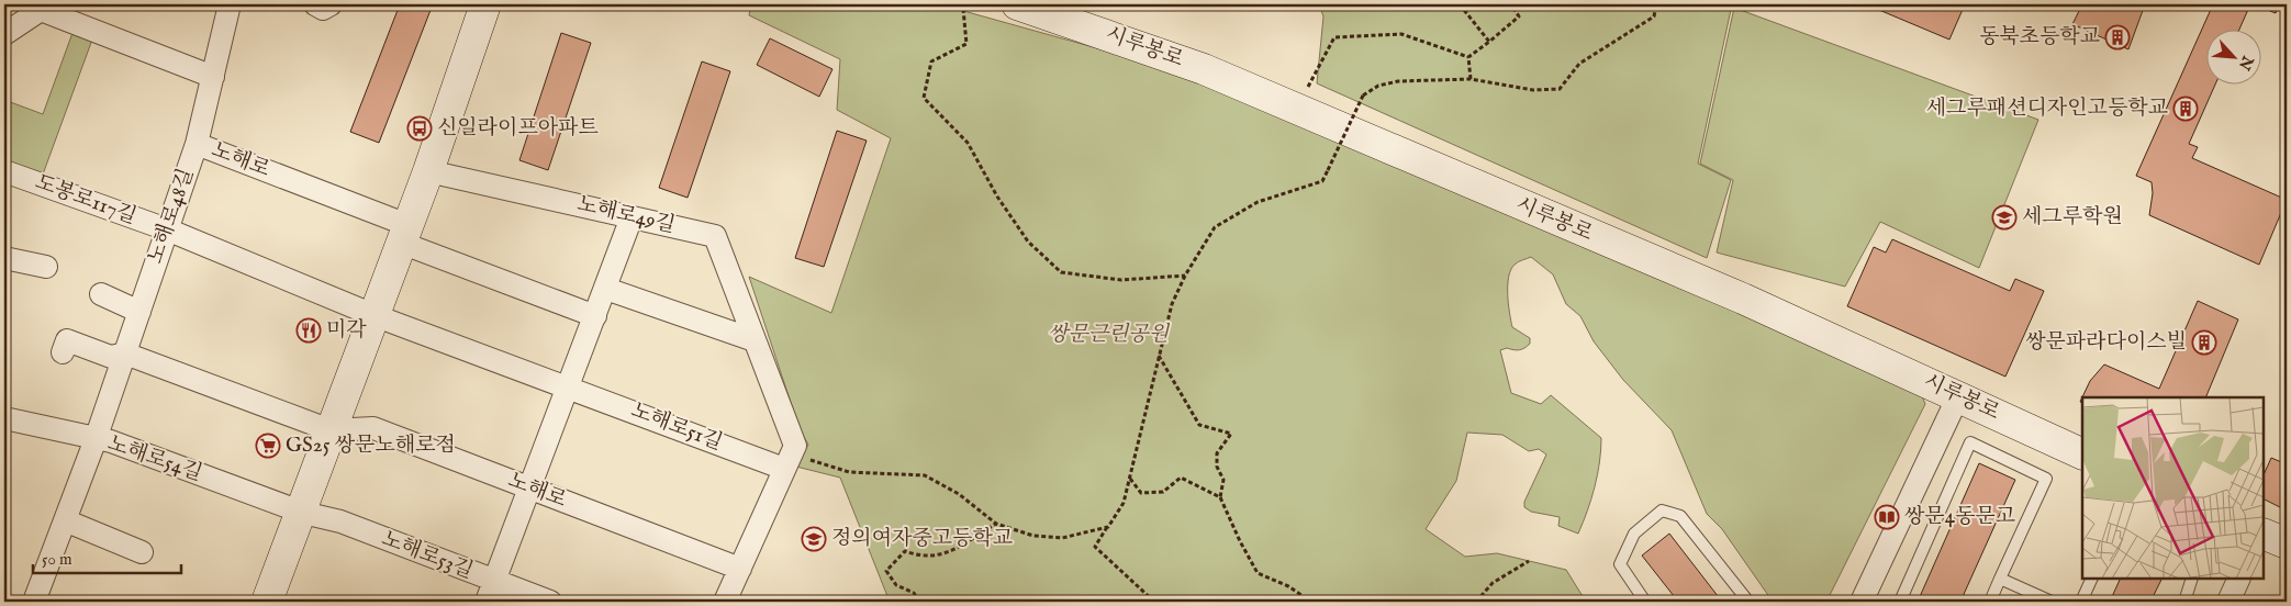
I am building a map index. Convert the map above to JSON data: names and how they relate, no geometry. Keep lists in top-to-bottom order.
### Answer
{
  "streets": {
    "street": [
      "시루봉로",
      "노해로",
      "도봉로117길",
      "노해로49길",
      "노해로48길",
      "노해로51길",
      "노해로54길",
      "노해로53길"
    ]
  },
  "crossings": [
    ["노해로", "노해로49길"],
    ["노해로", "노해로48길"],
    ["도봉로117길", "노해로48길"],
    ["노해로49길", "노해로51길"],
    ["노해로48길", "노해로54길"],
    ["노해로54길", "노해로53길"]
  ],
  "parks": ["쌍문근린공원"],
  "places": {
    "building": ["동북초등학교", "세그루패션디자인고등학교", "쌍문파라다이스빌"],
    "bus stop": ["신일라이프아파트"],
    "school or university": ["세그루학원", "정의여자중고등학교"],
    "restaurant": ["미각"],
    "supermarket": ["GS25 쌍문노해로점"],
    "library": ["쌍문4동문고"]
  },
  "scale_bar": "50 m",
  "north": "bottom right"
}
